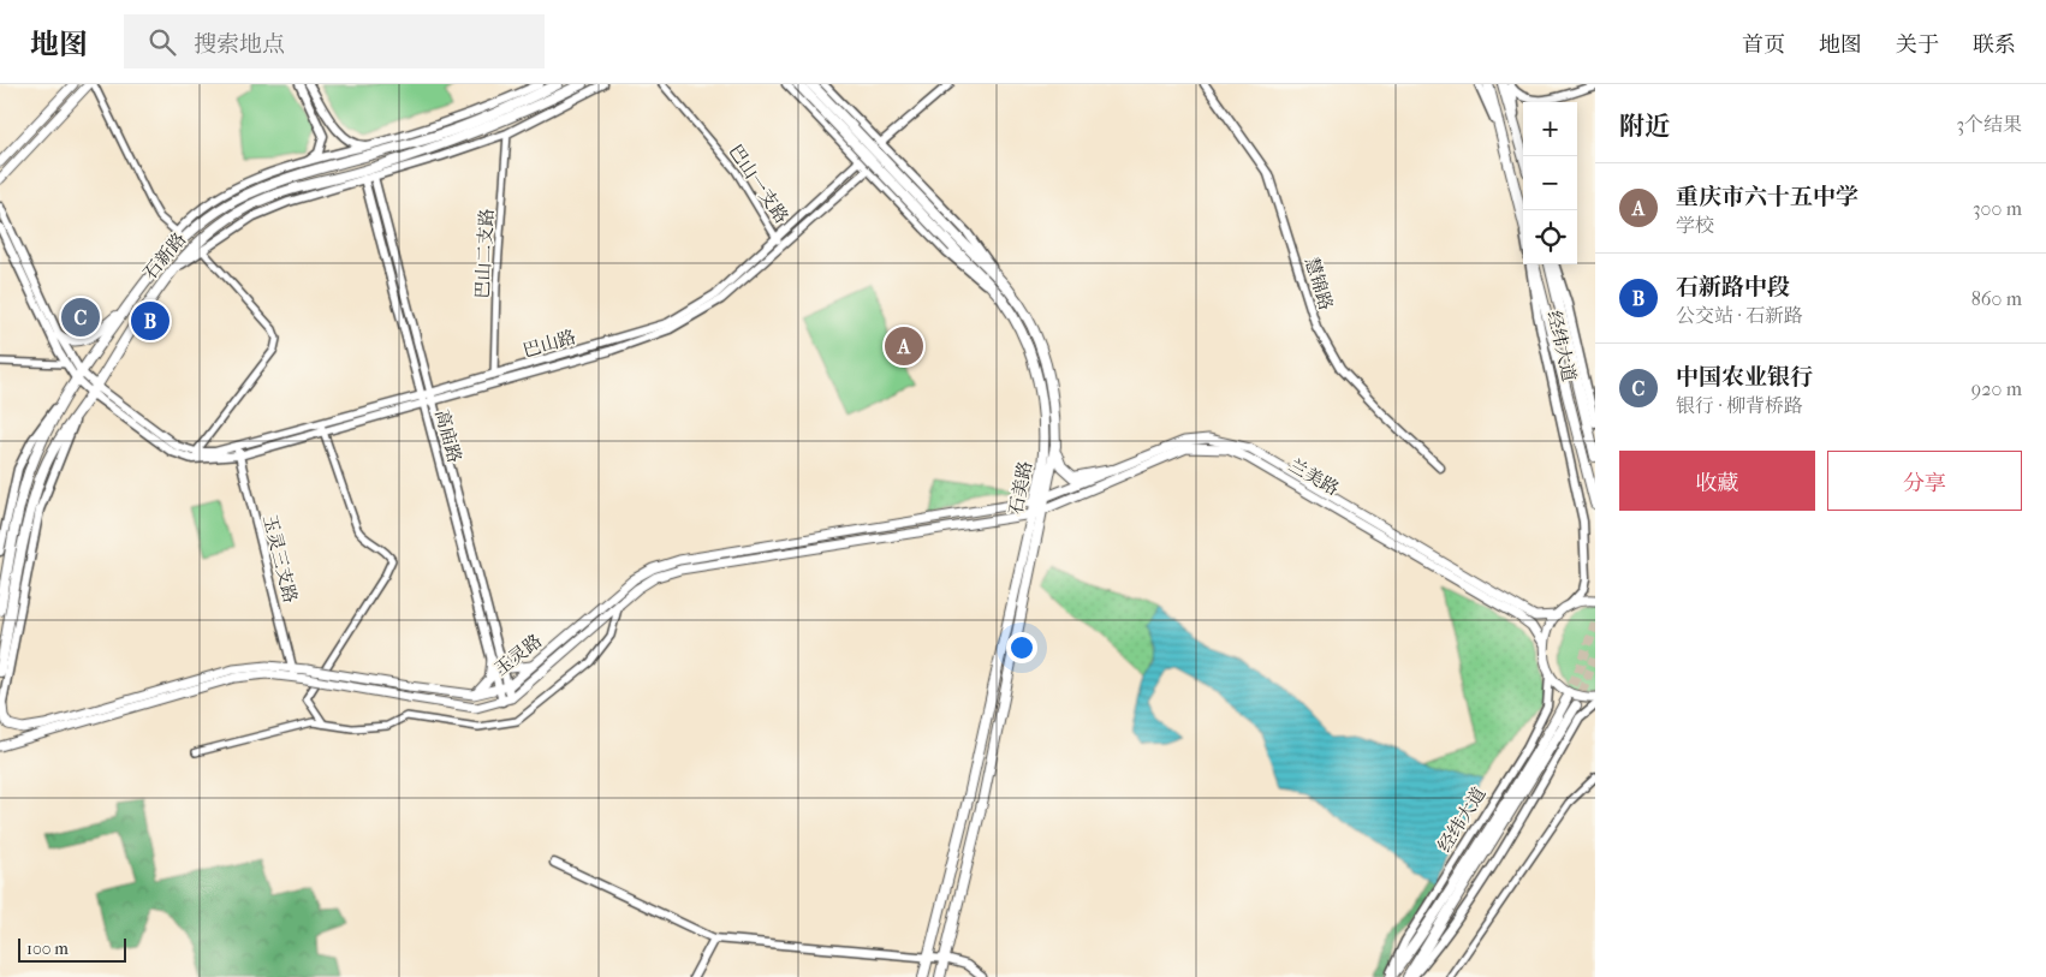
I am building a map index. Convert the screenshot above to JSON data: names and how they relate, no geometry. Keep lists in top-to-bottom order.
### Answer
{
  "streets": {
    "main road": [
      "石新路",
      "经纬大道",
      "兰美路",
      "石美路",
      "玉灵路"
    ],
    "street": [
      "巴山一支路",
      "巴山二支路",
      "慧锦路",
      "巴山路",
      "高庙路",
      "玉灵三支路"
    ]
  },
  "crossings": [
    ["巴山一支路", "巴山路"],
    ["巴山二支路", "巴山路"],
    ["石新路", "巴山路"],
    ["巴山路", "高庙路"],
    ["巴山路", "玉灵三支路"],
    ["经纬大道", "兰美路"],
    ["高庙路", "玉灵路"],
    ["兰美路", "石美路"],
    ["兰美路", "玉灵路"],
    ["石美路", "玉灵路"],
    ["玉灵三支路", "玉灵路"]
  ],
  "scale_bar": "100 m",
  "page": {
    "header": "地图",
    "search": "搜索地点",
    "nav": [
      "首页",
      "地图",
      "关于",
      "联系"
    ],
    "heading": ["附近", "3个结果"],
    "map_buttons": ["+", "−"],
    "list": [
      {
        "mark": "A",
        "name": "重庆市六十五中学",
        "note": "学校",
        "value": "300 m"
      },
      {
        "mark": "B",
        "name": "石新路中段",
        "note": "公交站 · 石新路",
        "value": "860 m"
      },
      {
        "mark": "C",
        "name": "中国农业银行",
        "note": "银行 · 柳背桥路",
        "value": "920 m"
      }
    ],
    "pins": ["C", "B", "A"],
    "buttons": ["收藏", "分享"],
    "scale": "100 m"
  }
}
